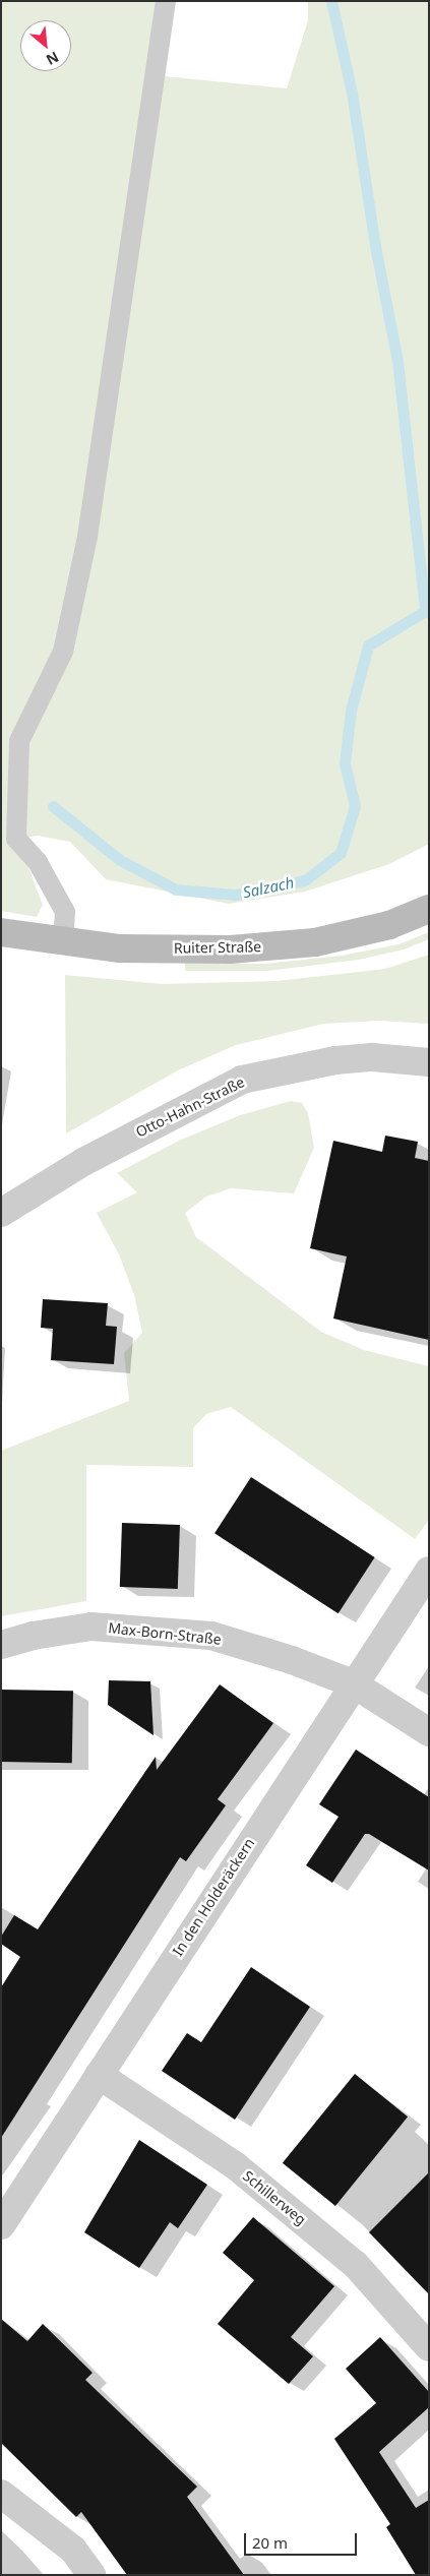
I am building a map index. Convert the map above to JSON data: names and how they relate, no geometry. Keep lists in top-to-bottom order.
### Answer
{
  "streets": {
    "street": [
      "Ruiter Straße",
      "Otto-Hahn-Straße",
      "Max-Born-Straße",
      "In den Holderäckern",
      "Schillerweg"
    ]
  },
  "crossings": [
    ["Max-Born-Straße", "In den Holderäckern"],
    ["In den Holderäckern", "Schillerweg"]
  ],
  "water": ["Salzach"],
  "scale_bar": "20 m",
  "north": "bottom right"
}
